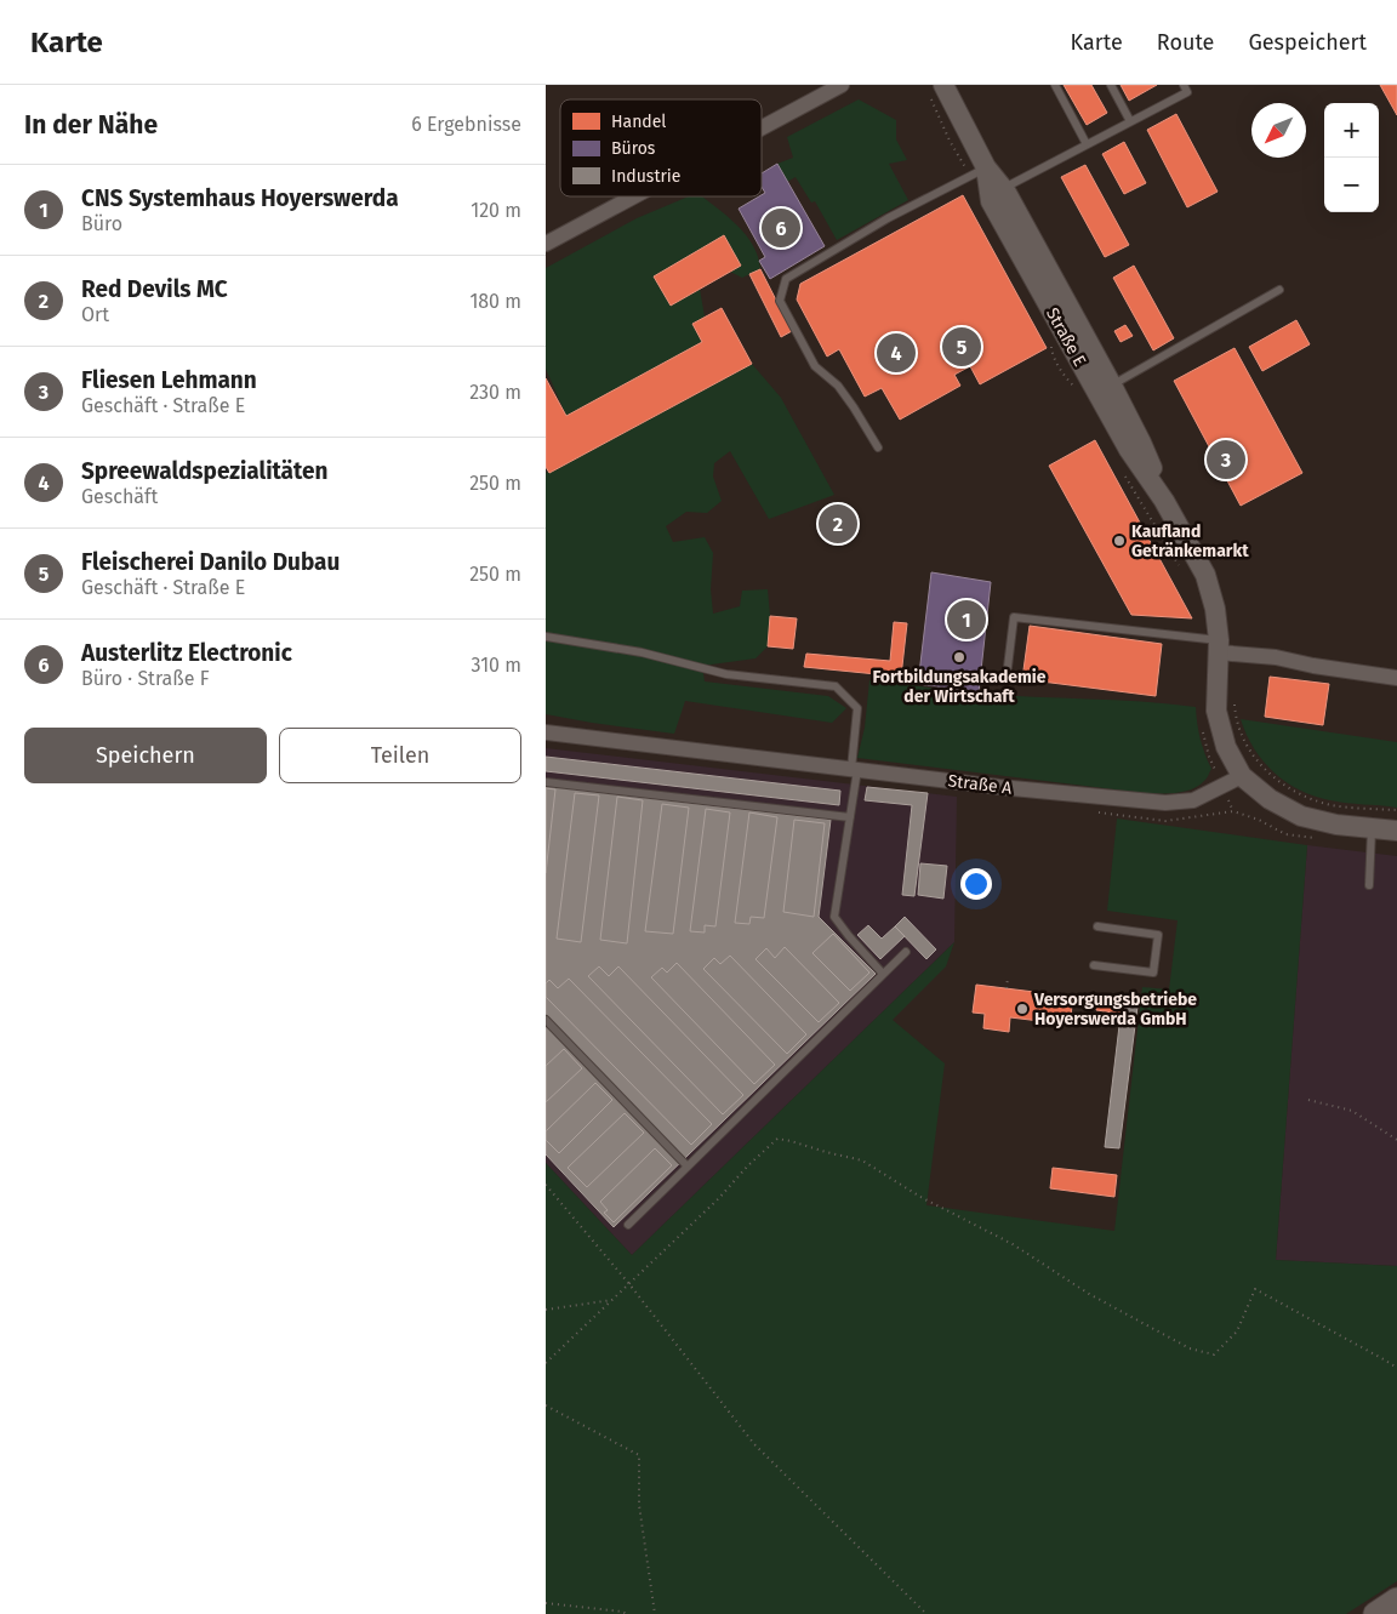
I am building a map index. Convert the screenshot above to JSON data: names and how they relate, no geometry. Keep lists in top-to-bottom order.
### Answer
{
  "streets": {
    "street": ["Straße E", "Straße A"]
  },
  "crossings": [
    ["Straße E", "Straße A"]
  ],
  "places": ["Kaufland Getränkemarkt", "Fortbildungsakademie der Wirtschaft", "Versorgungsbetriebe Hoyerswerda GmbH"],
  "legend": ["Handel", "Büros", "Industrie"],
  "north": "bottom left",
  "page": {
    "header": "Karte",
    "nav": ["Karte", "Route", "Gespeichert"],
    "heading": ["In der Nähe", "6 Ergebnisse"],
    "map_buttons": ["+", "−"],
    "list": [
      {
        "mark": "1",
        "name": "CNS Systemhaus Hoyerswerda",
        "note": "Büro",
        "value": "120 m"
      },
      {
        "mark": "2",
        "name": "Red Devils MC",
        "note": "Ort",
        "value": "180 m"
      },
      {
        "mark": "3",
        "name": "Fliesen Lehmann",
        "note": "Geschäft · Straße E",
        "value": "230 m"
      },
      {
        "mark": "4",
        "name": "Spreewaldspezialitäten",
        "note": "Geschäft",
        "value": "250 m"
      },
      {
        "mark": "5",
        "name": "Fleischerei Danilo Dubau",
        "note": "Geschäft · Straße E",
        "value": "250 m"
      },
      {
        "mark": "6",
        "name": "Austerlitz Electronic",
        "note": "Büro · Straße F",
        "value": "310 m"
      }
    ],
    "pins": [
      "6",
      "5",
      "4",
      "3",
      "2",
      "1"
    ],
    "buttons": ["Speichern", "Teilen"]
  }
}
